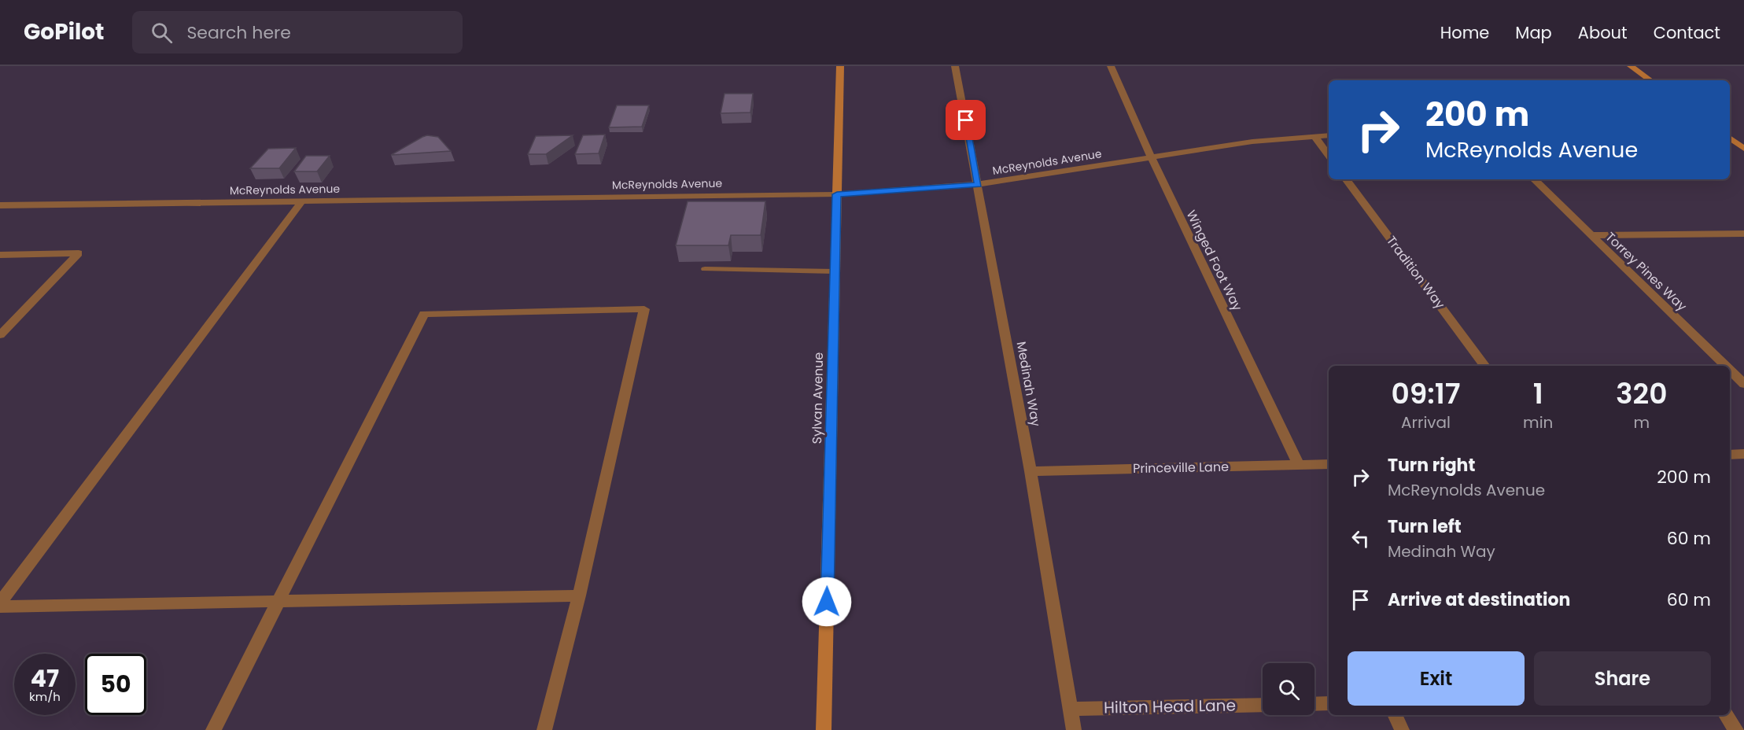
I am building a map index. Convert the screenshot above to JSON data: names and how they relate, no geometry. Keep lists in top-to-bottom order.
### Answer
{
  "streets": {
    "main road": ["Sylvan Avenue"],
    "street": [
      "McReynolds Avenue",
      "Winged Foot Way",
      "Torrey Pines Way",
      "Tradition Way",
      "Medinah Way",
      "Princeville Lane",
      "Hilton Head Lane"
    ]
  },
  "crossings": [
    ["McReynolds Avenue", "Winged Foot Way"],
    ["McReynolds Avenue", "Medinah Way"],
    ["McReynolds Avenue", "Sylvan Avenue"],
    ["Winged Foot Way", "Princeville Lane"],
    ["Medinah Way", "Princeville Lane"],
    ["Medinah Way", "Hilton Head Lane"]
  ],
  "page": {
    "header": "GoPilot",
    "search": "Search here",
    "nav": [
      "Home",
      "Map",
      "About",
      "Contact"
    ],
    "turn": ["200 m", "McReynolds Avenue"],
    "eta": [
      "09:17",
      "Arrival",
      "1",
      "min",
      "320",
      "m"
    ],
    "list": [
      {
        "name": "Turn right",
        "note": "McReynolds Avenue",
        "value": "200 m"
      },
      {
        "name": "Turn left",
        "note": "Medinah Way",
        "value": "60 m"
      },
      {
        "name": "Arrive at destination",
        "value": "60 m"
      }
    ],
    "buttons": ["Exit", "Share"],
    "speed": "47 km/h",
    "limit": "50"
  }
}
